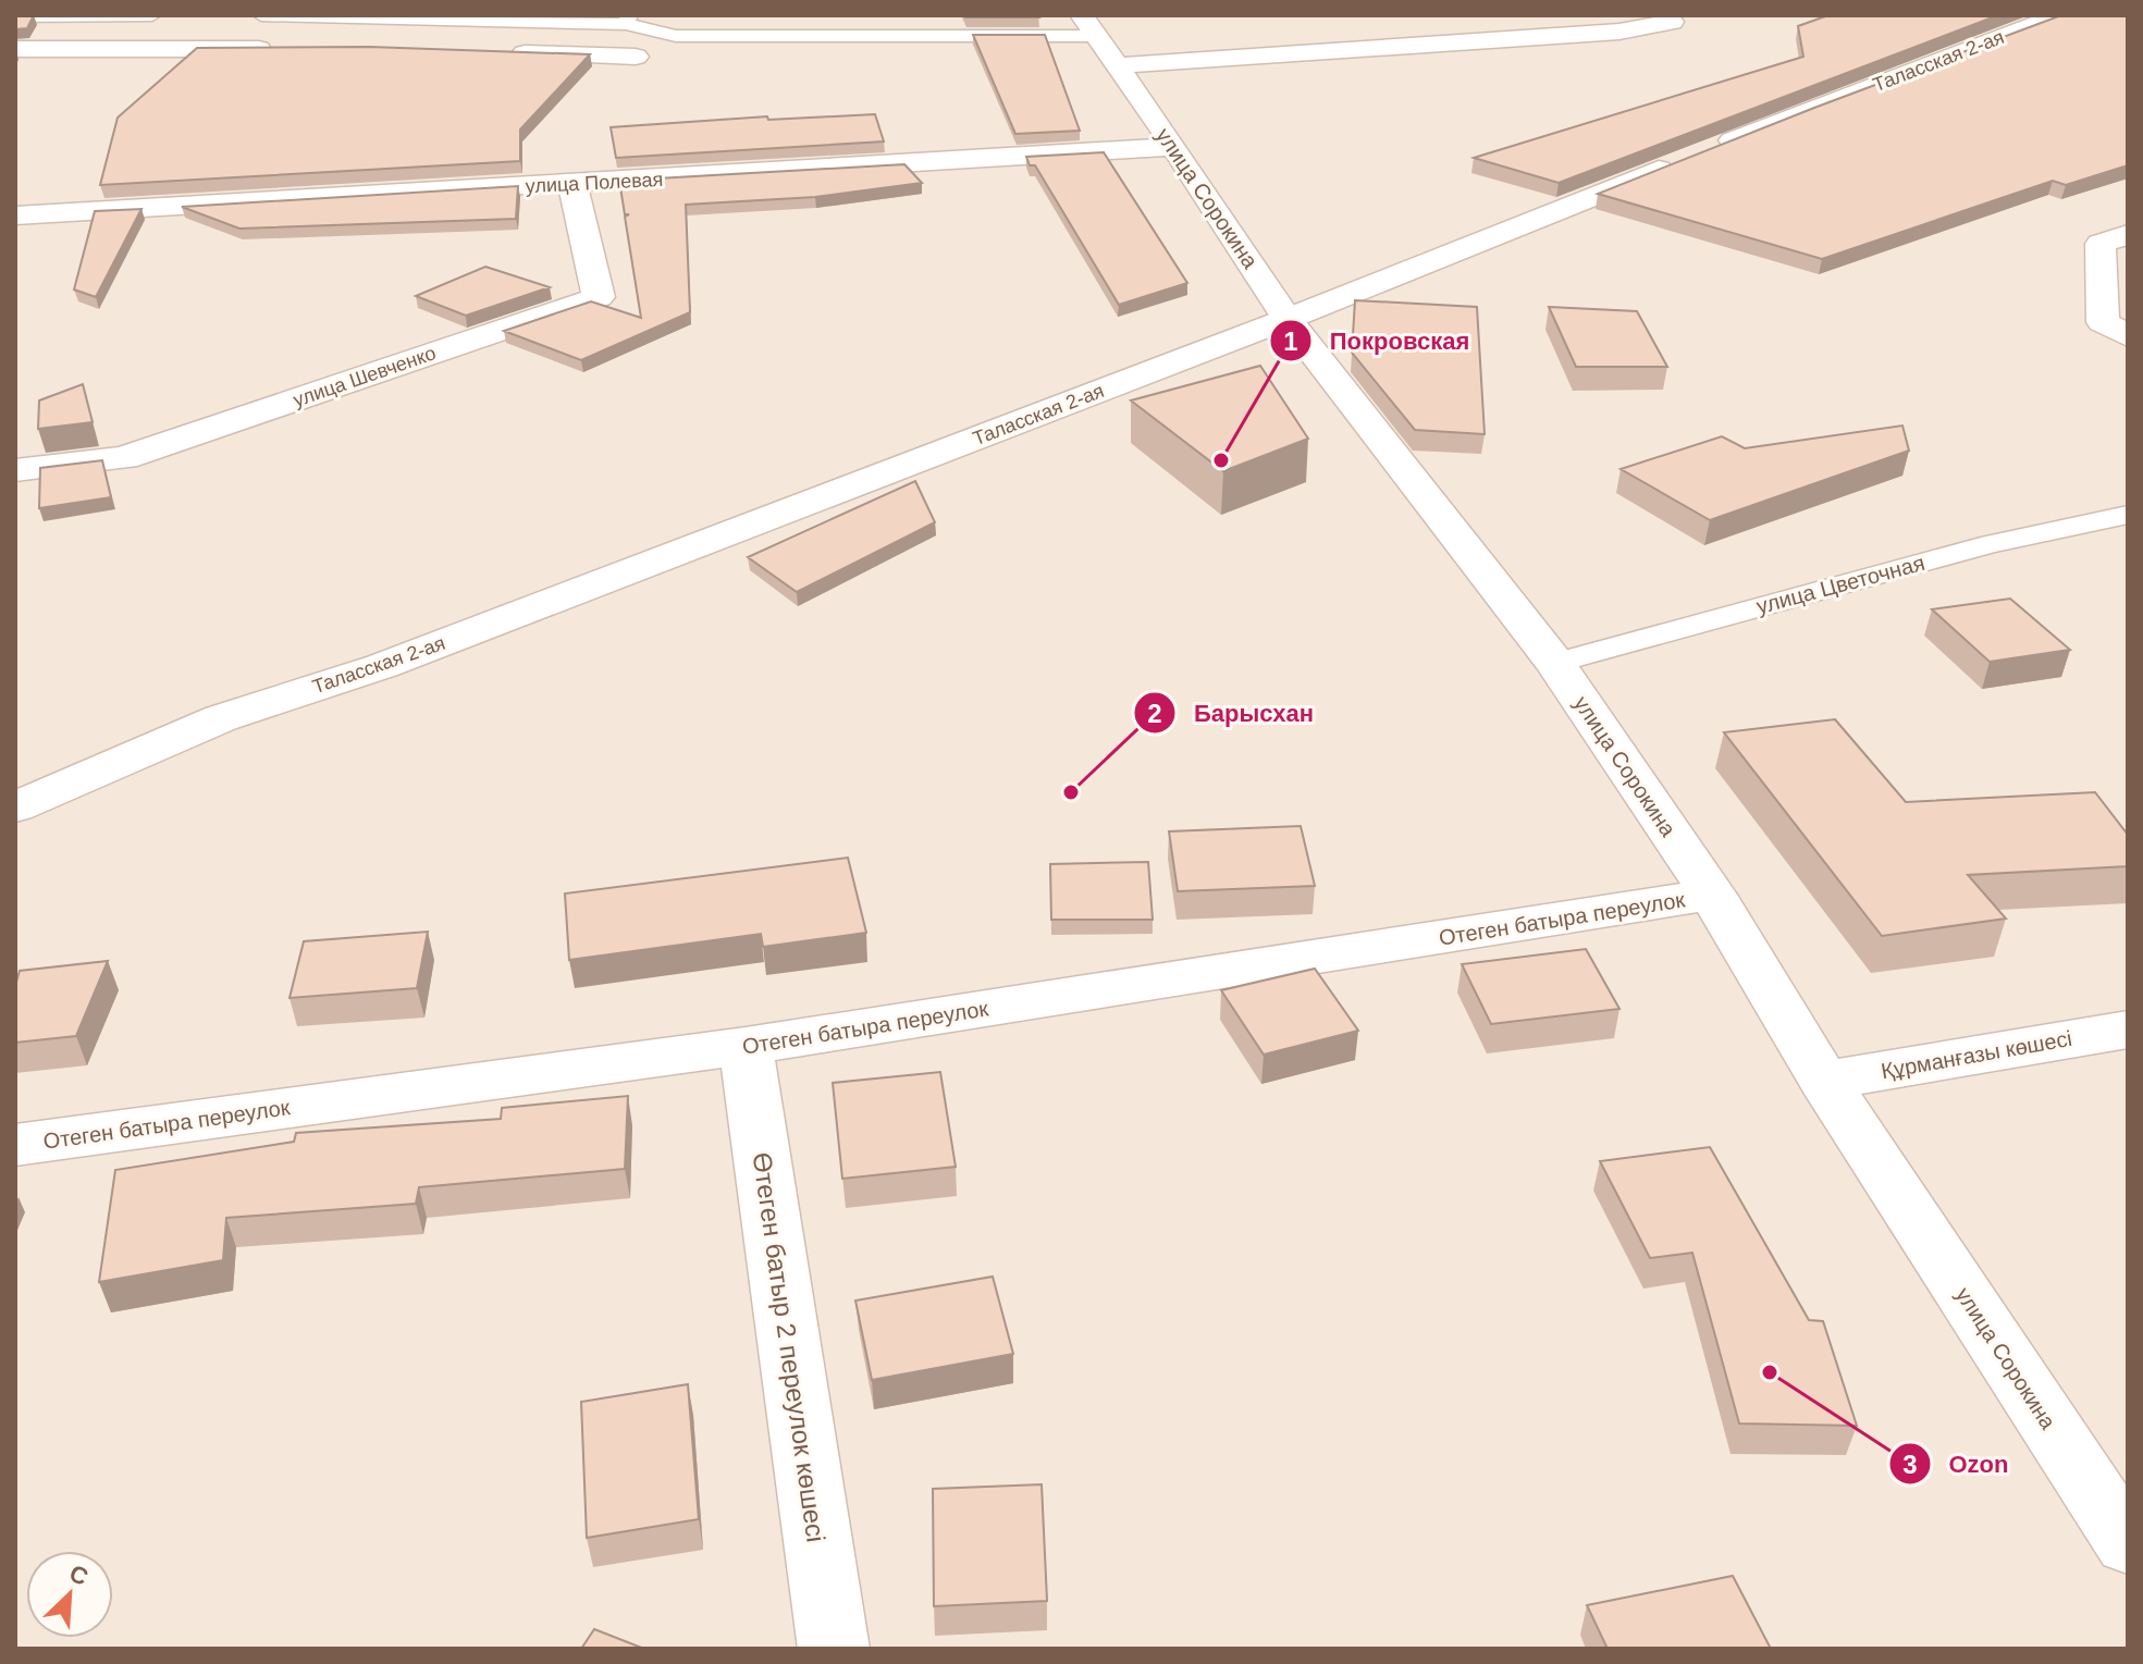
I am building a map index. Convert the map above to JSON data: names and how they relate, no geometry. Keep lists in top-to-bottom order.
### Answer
{
  "streets": {
    "street": [
      "Таласская 2-ая",
      "улица Полевая",
      "улица Сорокина",
      "улица Шевченко",
      "Отеген батыра переулок",
      "Құрманғазы көшесі",
      "Өтеген батыр 2 переулок көшесі"
    ],
    "lane": ["улица Цветочная"]
  },
  "crossings": [
    ["Таласская 2-ая", "улица Сорокина"],
    ["улица Полевая", "улица Сорокина"],
    ["улица Полевая", "улица Шевченко"],
    ["улица Сорокина", "улица Цветочная"],
    ["улица Сорокина", "Отеген батыра переулок"],
    ["улица Сорокина", "Құрманғазы көшесі"],
    ["Отеген батыра переулок", "Өтеген батыр 2 переулок көшесі"]
  ],
  "places": ["Покровская", "Барысхан", "Ozon"],
  "north": "top right"
}
